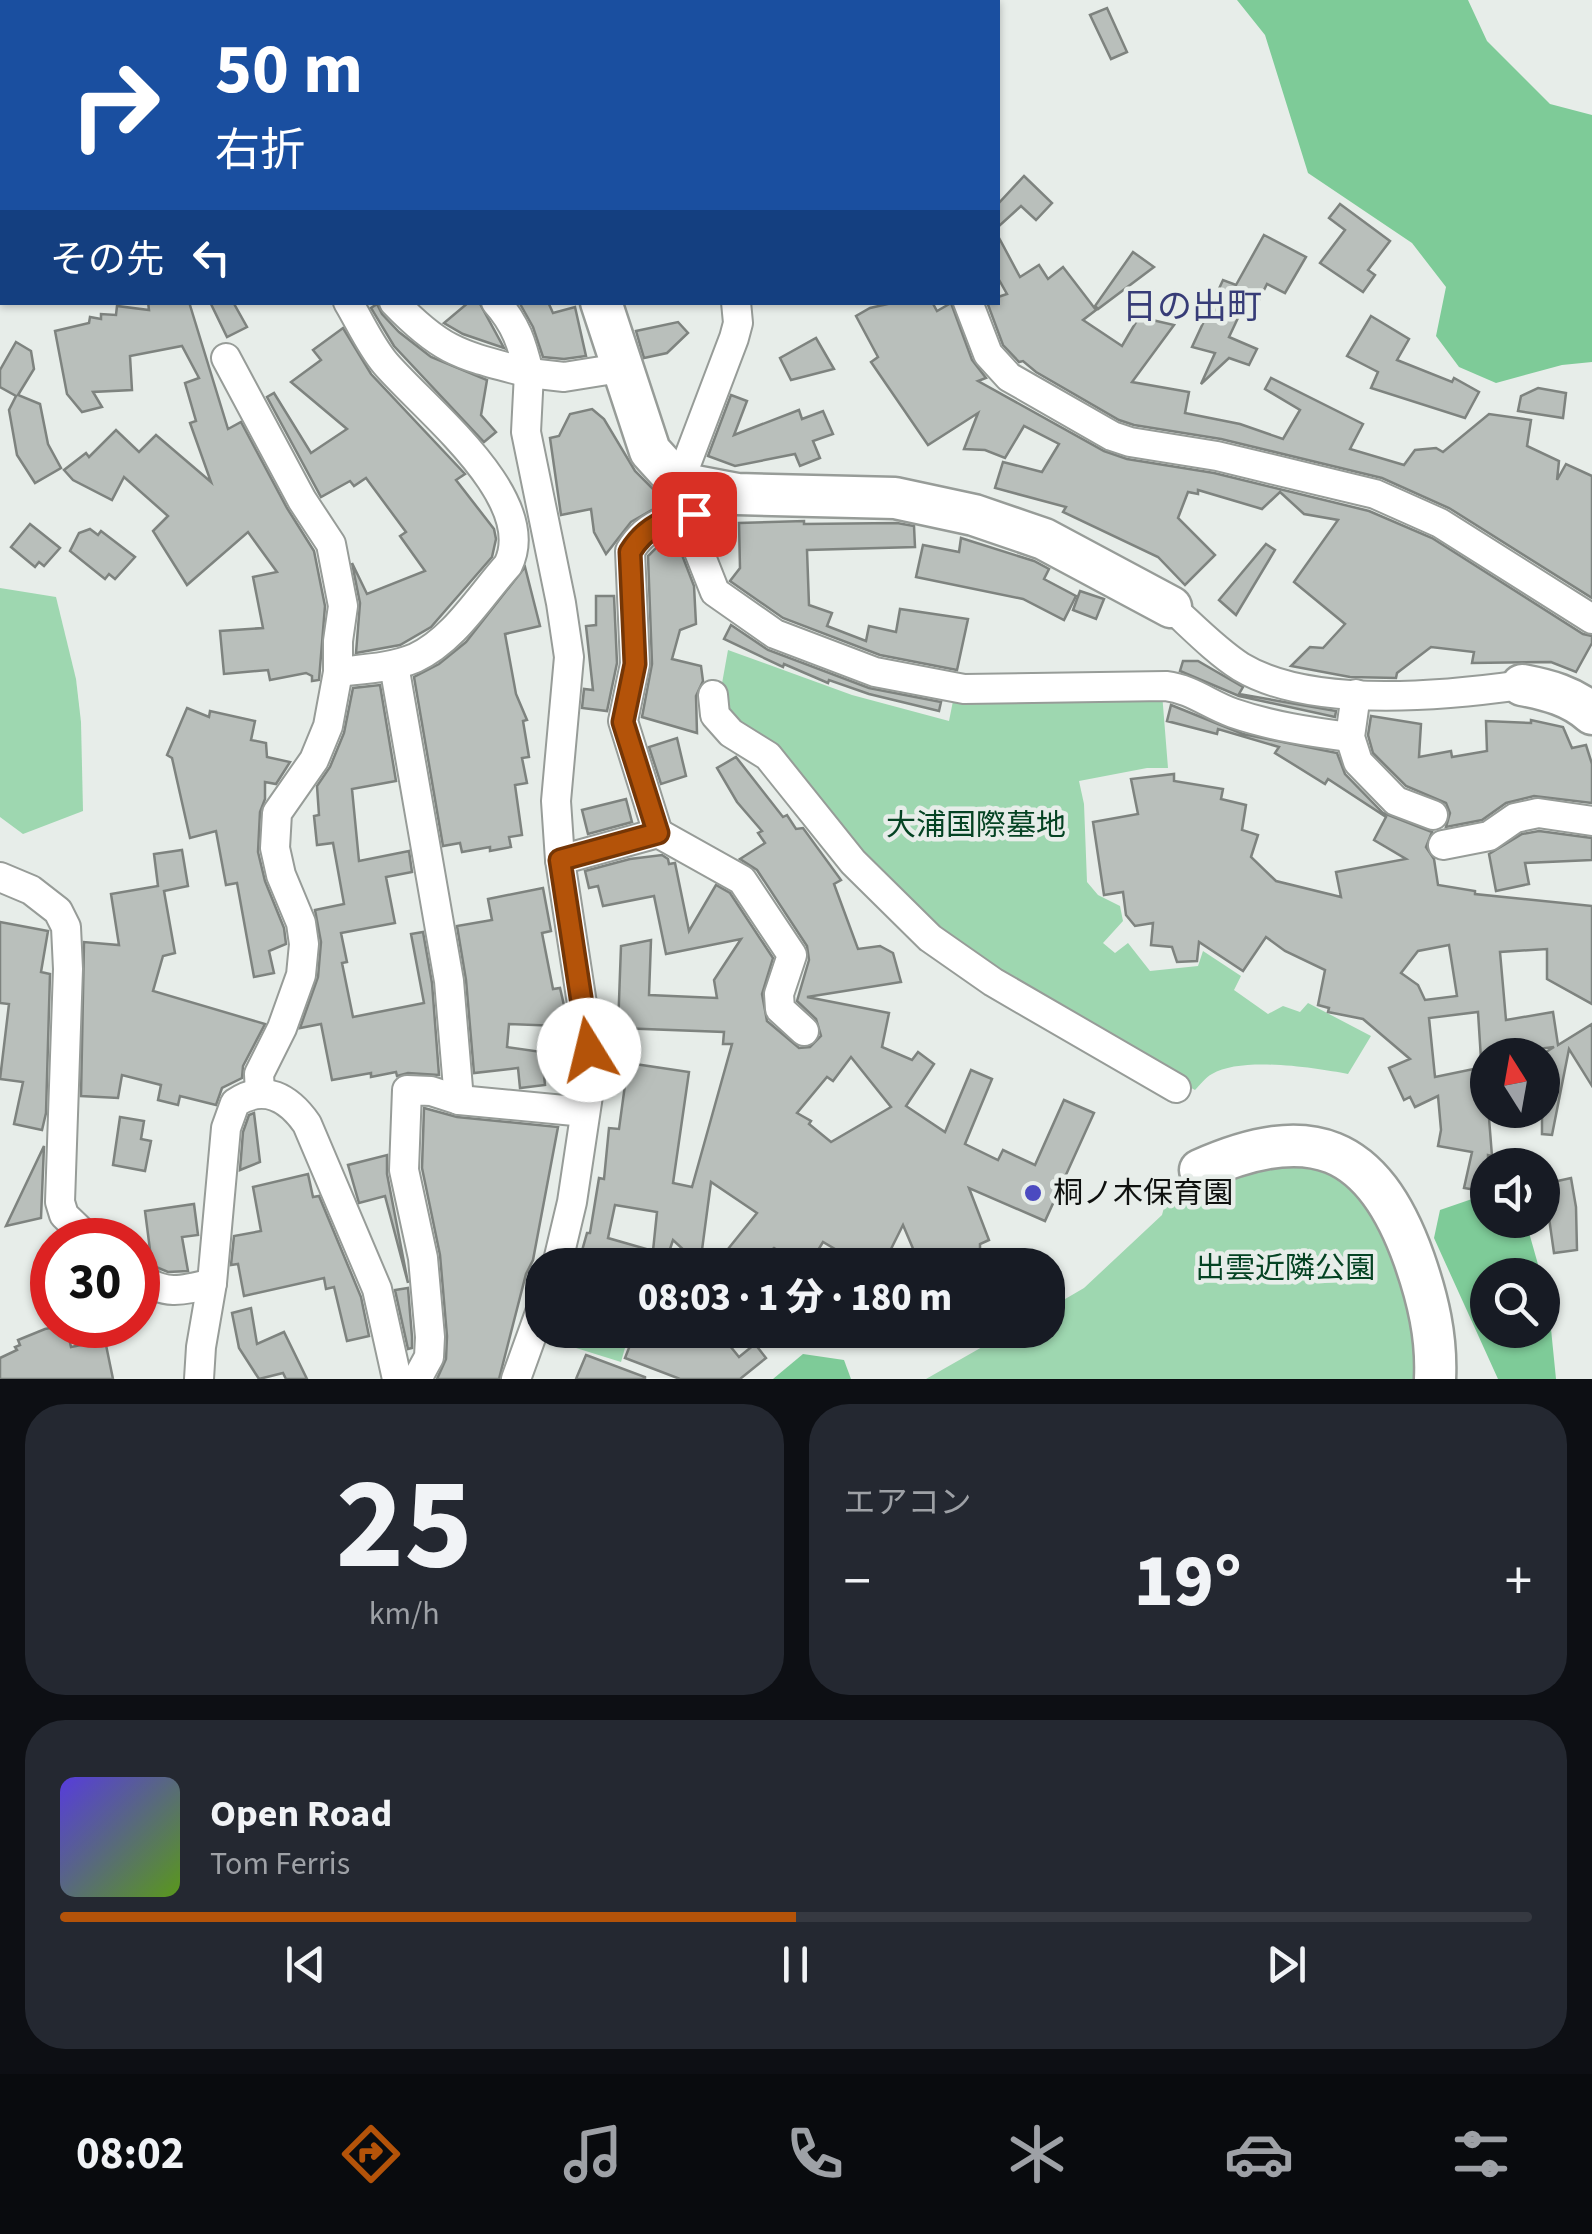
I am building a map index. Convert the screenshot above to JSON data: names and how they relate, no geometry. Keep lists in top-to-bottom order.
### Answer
{
  "districts": ["日の出町"],
  "parks": ["大浦国際墓地", "出雲近隣公園"],
  "places": ["桐ノ木保育園"],
  "north": "top",
  "page": {
    "turn": ["50 m", "右折"],
    "then": "その先",
    "limit": "30",
    "trip": "08:03 · 1 分 · 180 m",
    "tile": [
      ["25", "km/h"],
      "エアコン"
    ],
    "heat": ["−", "19°", "+"],
    "song": ["Open Road", "Tom Ferris"],
    "tabs": "08:02"
  }
}
